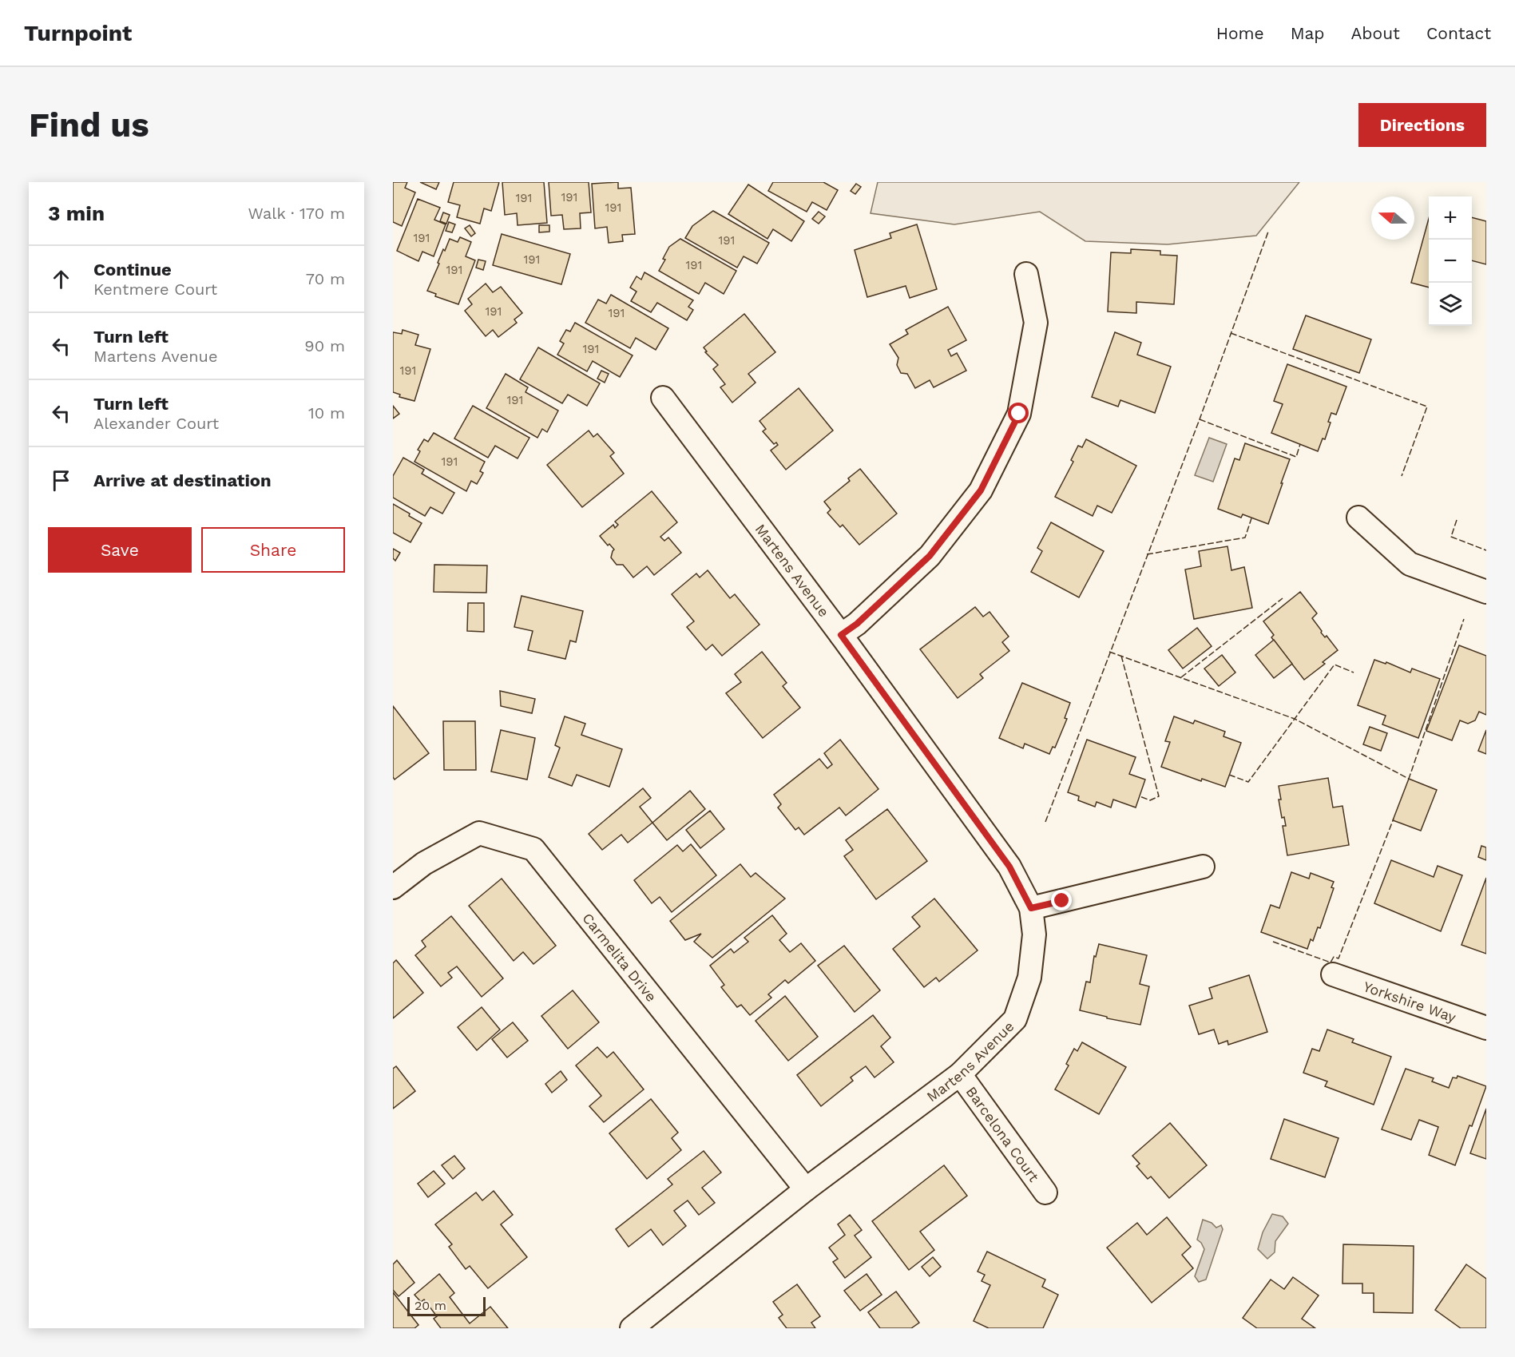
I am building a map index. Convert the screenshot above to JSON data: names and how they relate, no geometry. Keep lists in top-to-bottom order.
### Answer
{
  "streets": {
    "street": [
      "Martens Avenue",
      "Carmelita Drive",
      "Yorkshire Way",
      "Barcelona Court"
    ]
  },
  "crossings": [
    ["Martens Avenue", "Carmelita Drive"],
    ["Martens Avenue", "Barcelona Court"]
  ],
  "house_numbers": [
    "191",
    "191",
    "191",
    "191",
    "191",
    "191",
    "191",
    "191",
    "191",
    "191",
    "191",
    "191",
    "191",
    "191"
  ],
  "scale_bar": "20 m",
  "north": "left",
  "page": {
    "header": "Turnpoint",
    "nav": [
      "Home",
      "Map",
      "About",
      "Contact"
    ],
    "buttons": [
      "Directions",
      ["Save", "Share"]
    ],
    "title": "Find us",
    "heading": ["3 min", "Walk · 170 m"],
    "map_buttons": ["+", "−"],
    "list": [
      ["Continue", "Kentmere Court", "70 m"],
      ["Turn left", "Martens Avenue", "90 m"],
      ["Turn left", "Alexander Court", "10 m"],
      "Arrive at destination"
    ],
    "scale": "20 m"
  }
}
